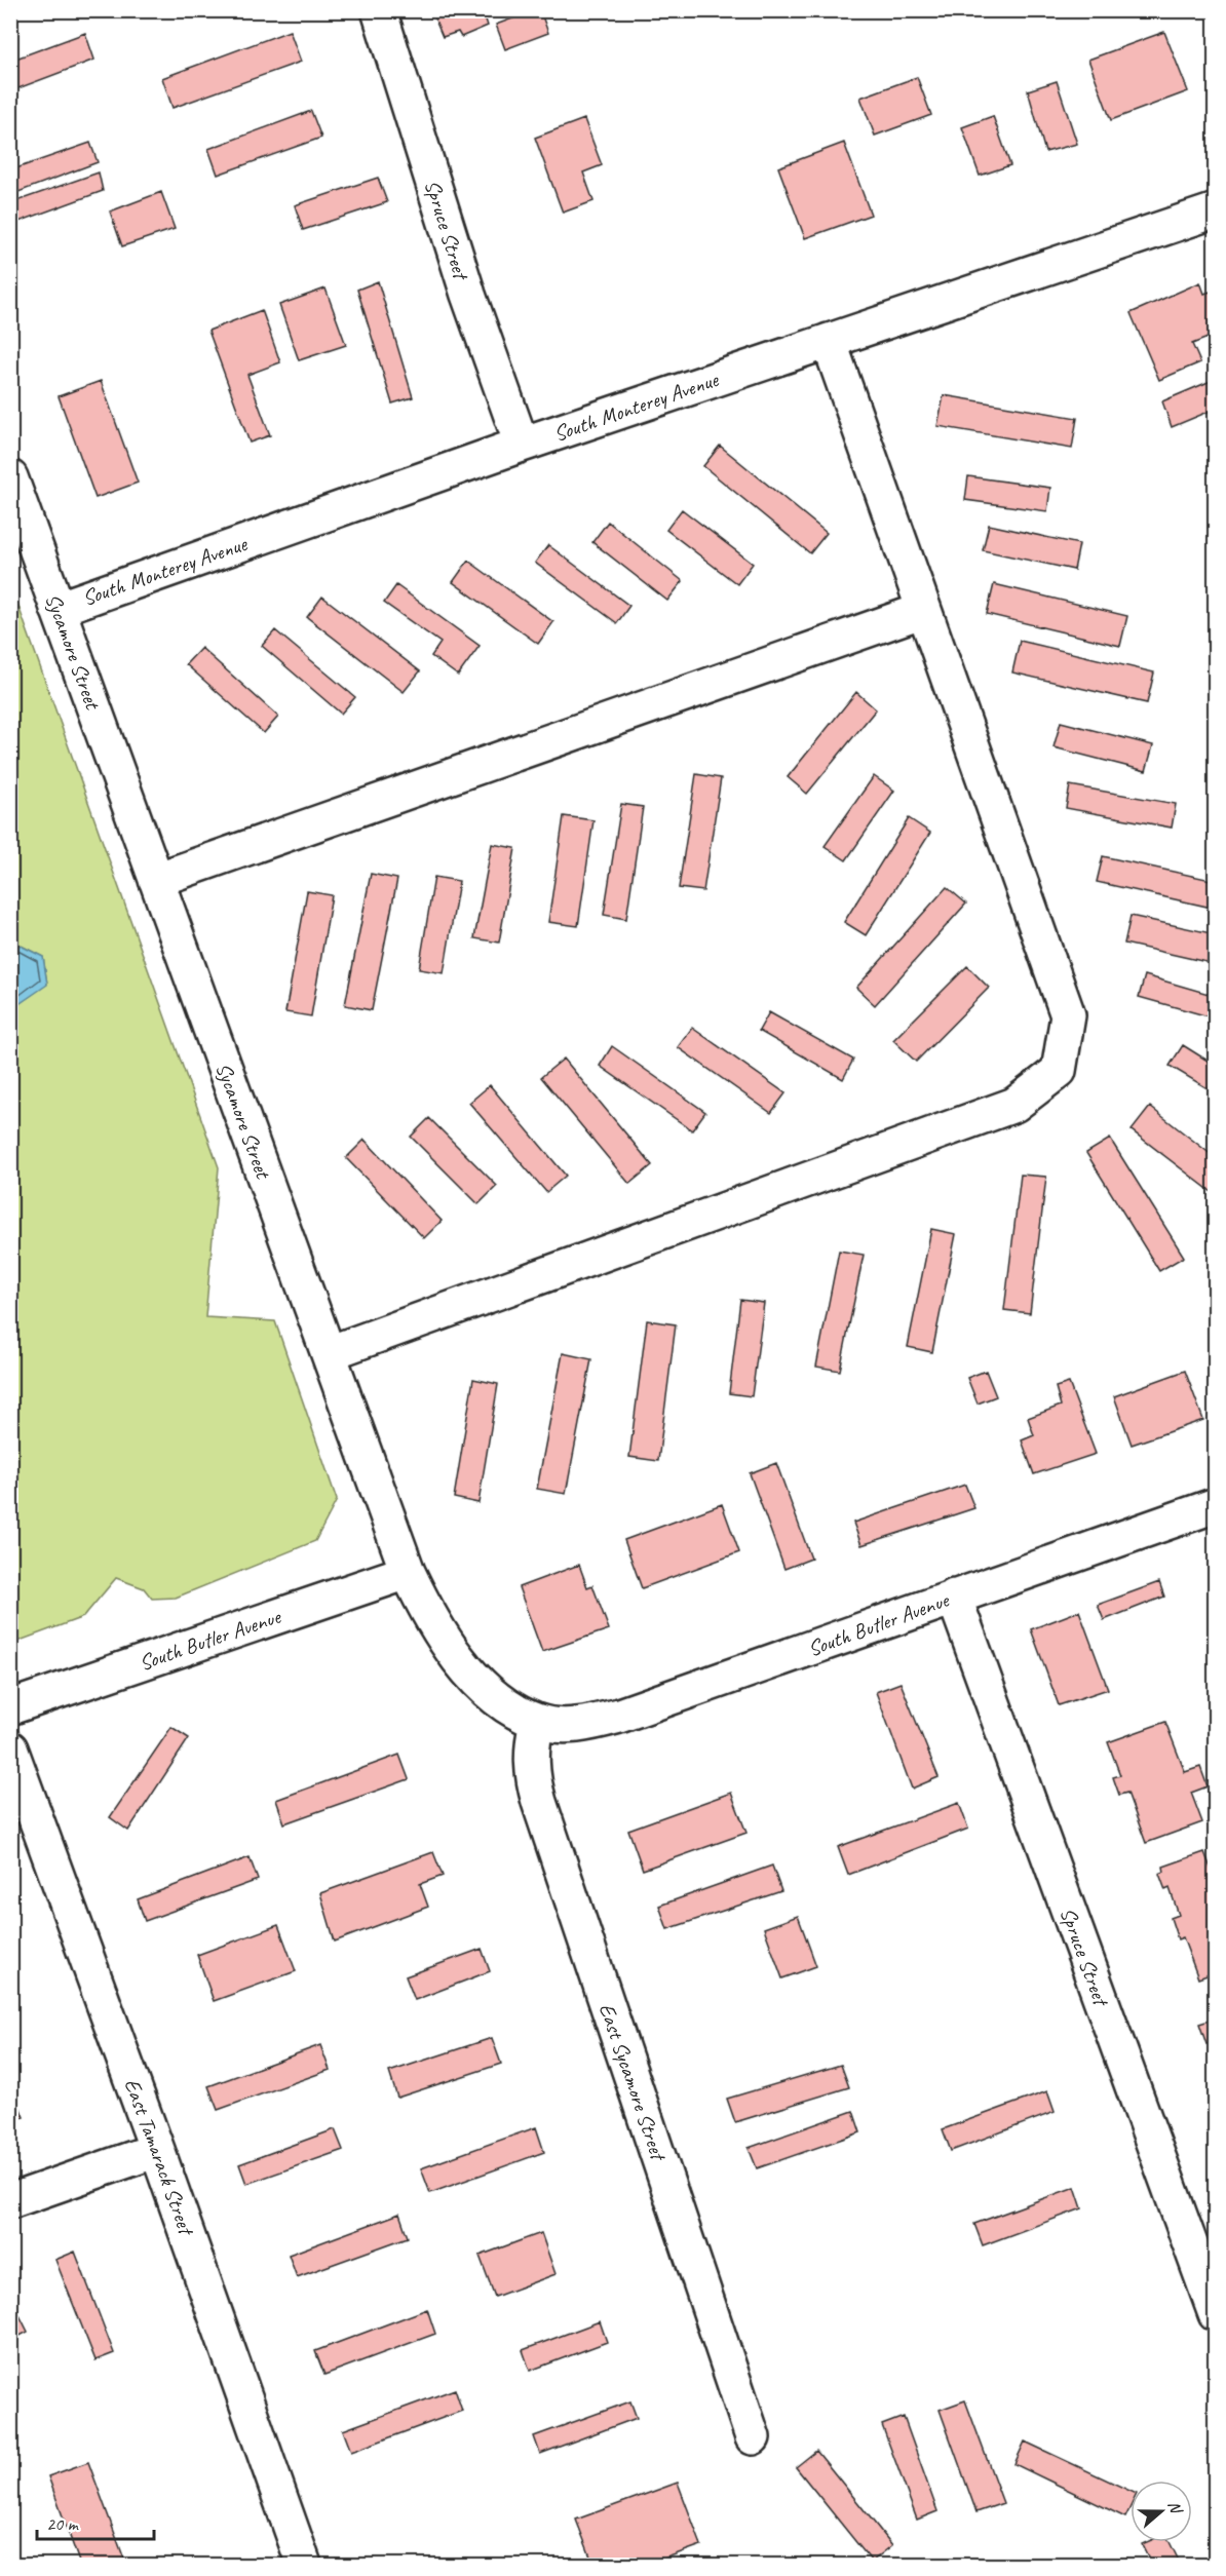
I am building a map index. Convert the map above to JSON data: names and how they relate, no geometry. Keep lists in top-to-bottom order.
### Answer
{
  "streets": {
    "street": [
      "Spruce Street",
      "South Monterey Avenue",
      "Sycamore Street",
      "South Butler Avenue",
      "East Sycamore Street",
      "East Tamarack Street"
    ]
  },
  "crossings": [
    ["Spruce Street", "South Monterey Avenue"],
    ["Spruce Street", "South Butler Avenue"],
    ["South Monterey Avenue", "Sycamore Street"],
    ["Sycamore Street", "South Butler Avenue"],
    ["Sycamore Street", "East Sycamore Street"],
    ["South Butler Avenue", "East Sycamore Street"]
  ],
  "scale_bar": "20 m",
  "north": "right"
}
